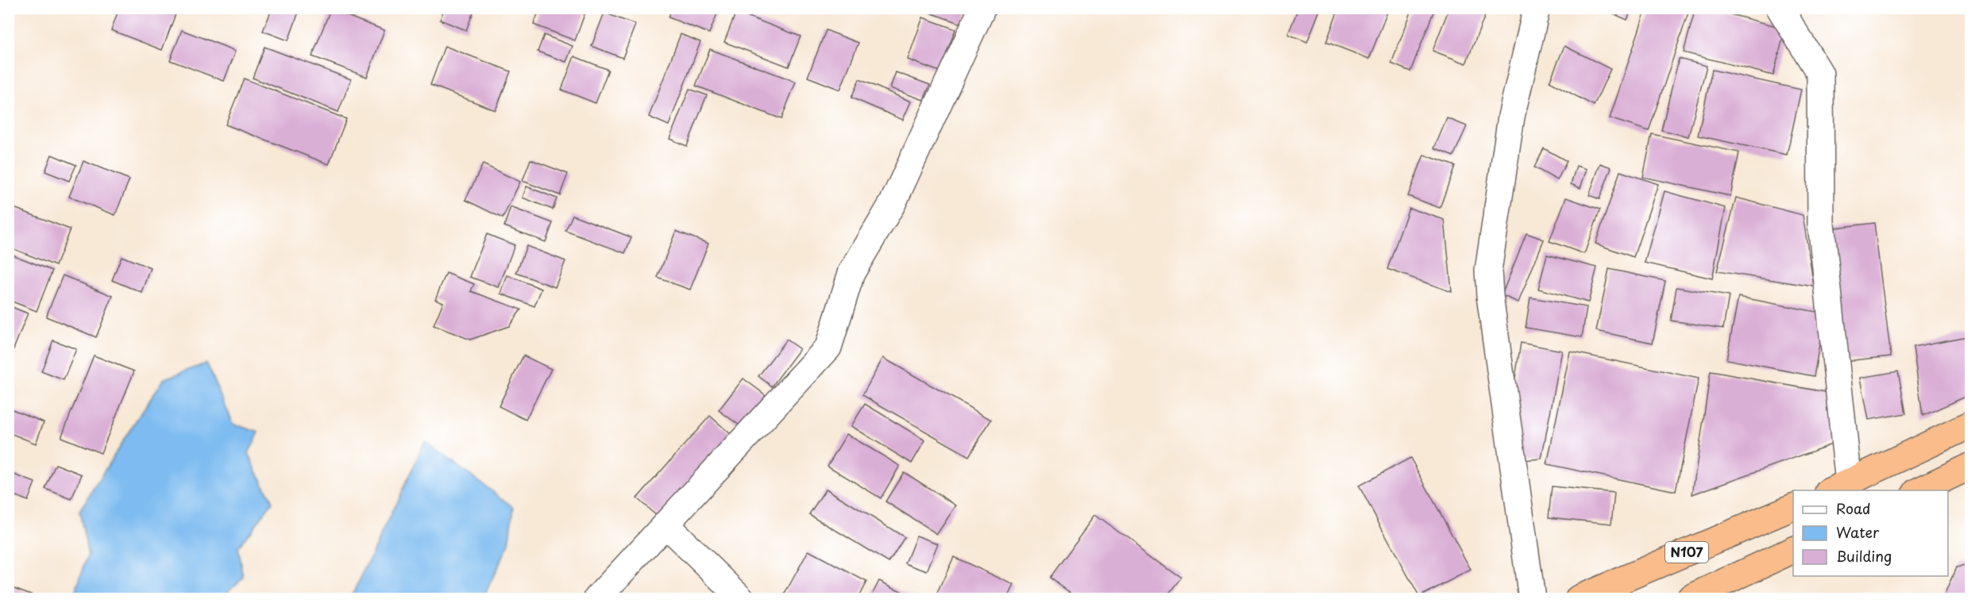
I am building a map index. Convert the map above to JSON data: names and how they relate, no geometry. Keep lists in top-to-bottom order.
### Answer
{
  "streets": {
    "highway": ["N107"]
  },
  "legend": ["Road", "Water", "Building"]
}
